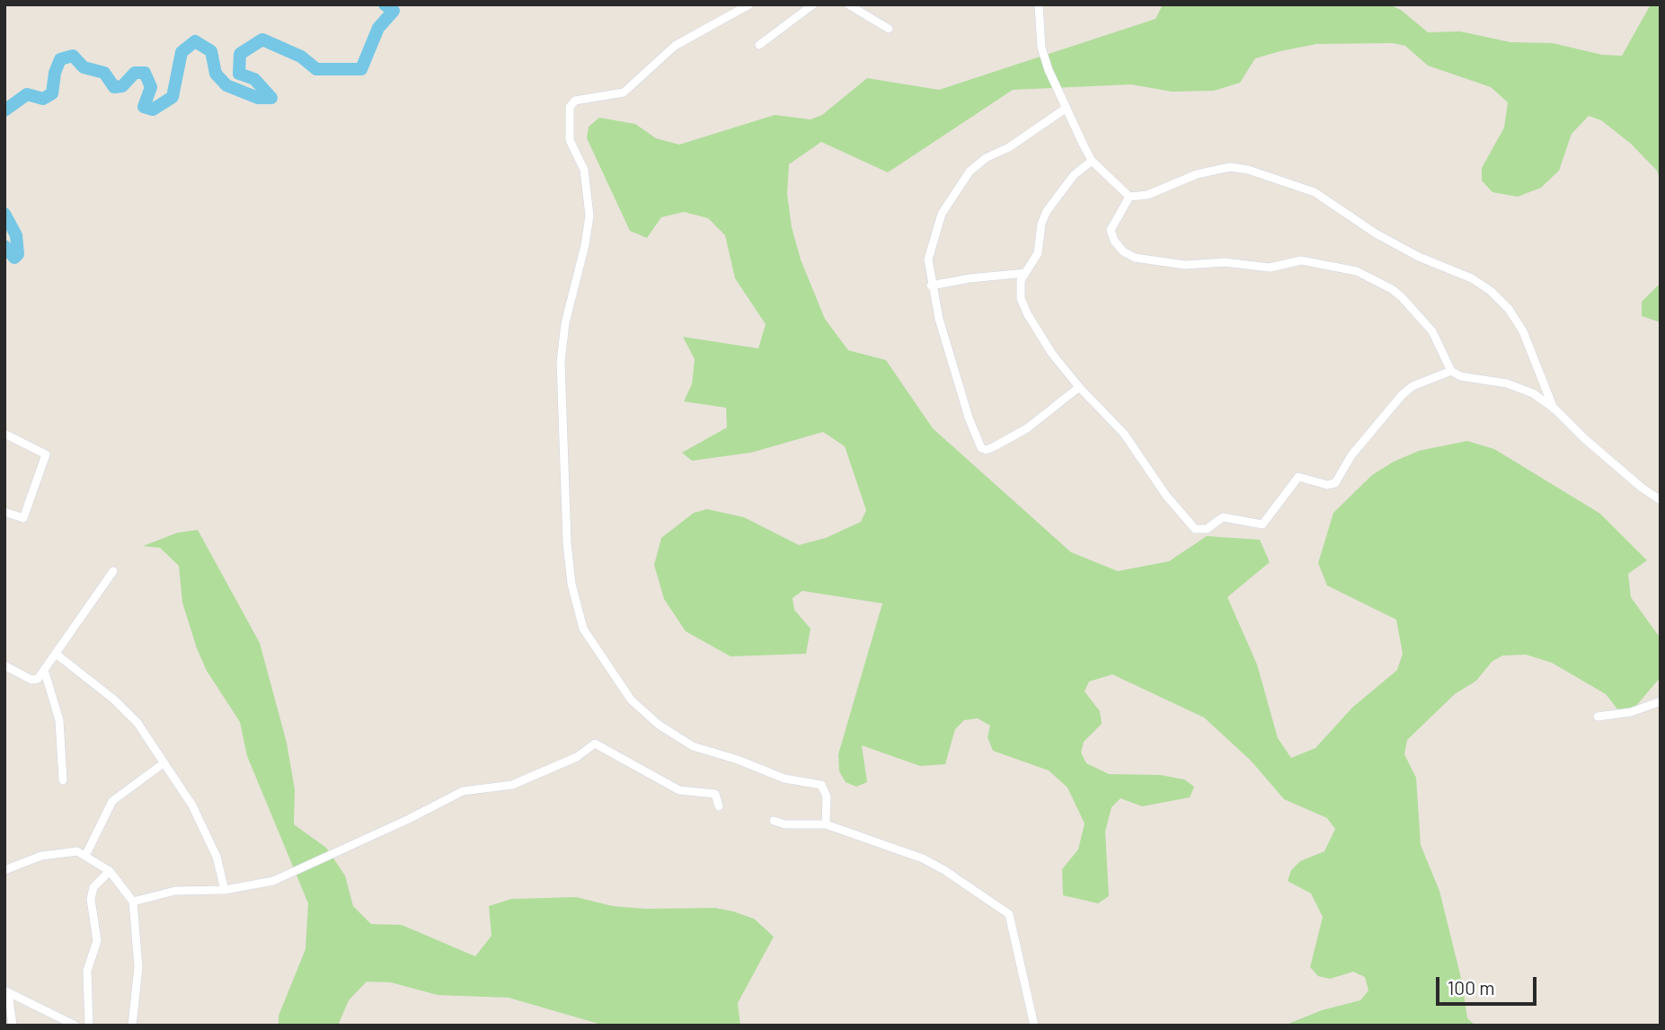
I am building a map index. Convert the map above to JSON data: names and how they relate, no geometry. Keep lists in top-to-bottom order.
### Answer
{
  "scale_bar": "100 m"
}
